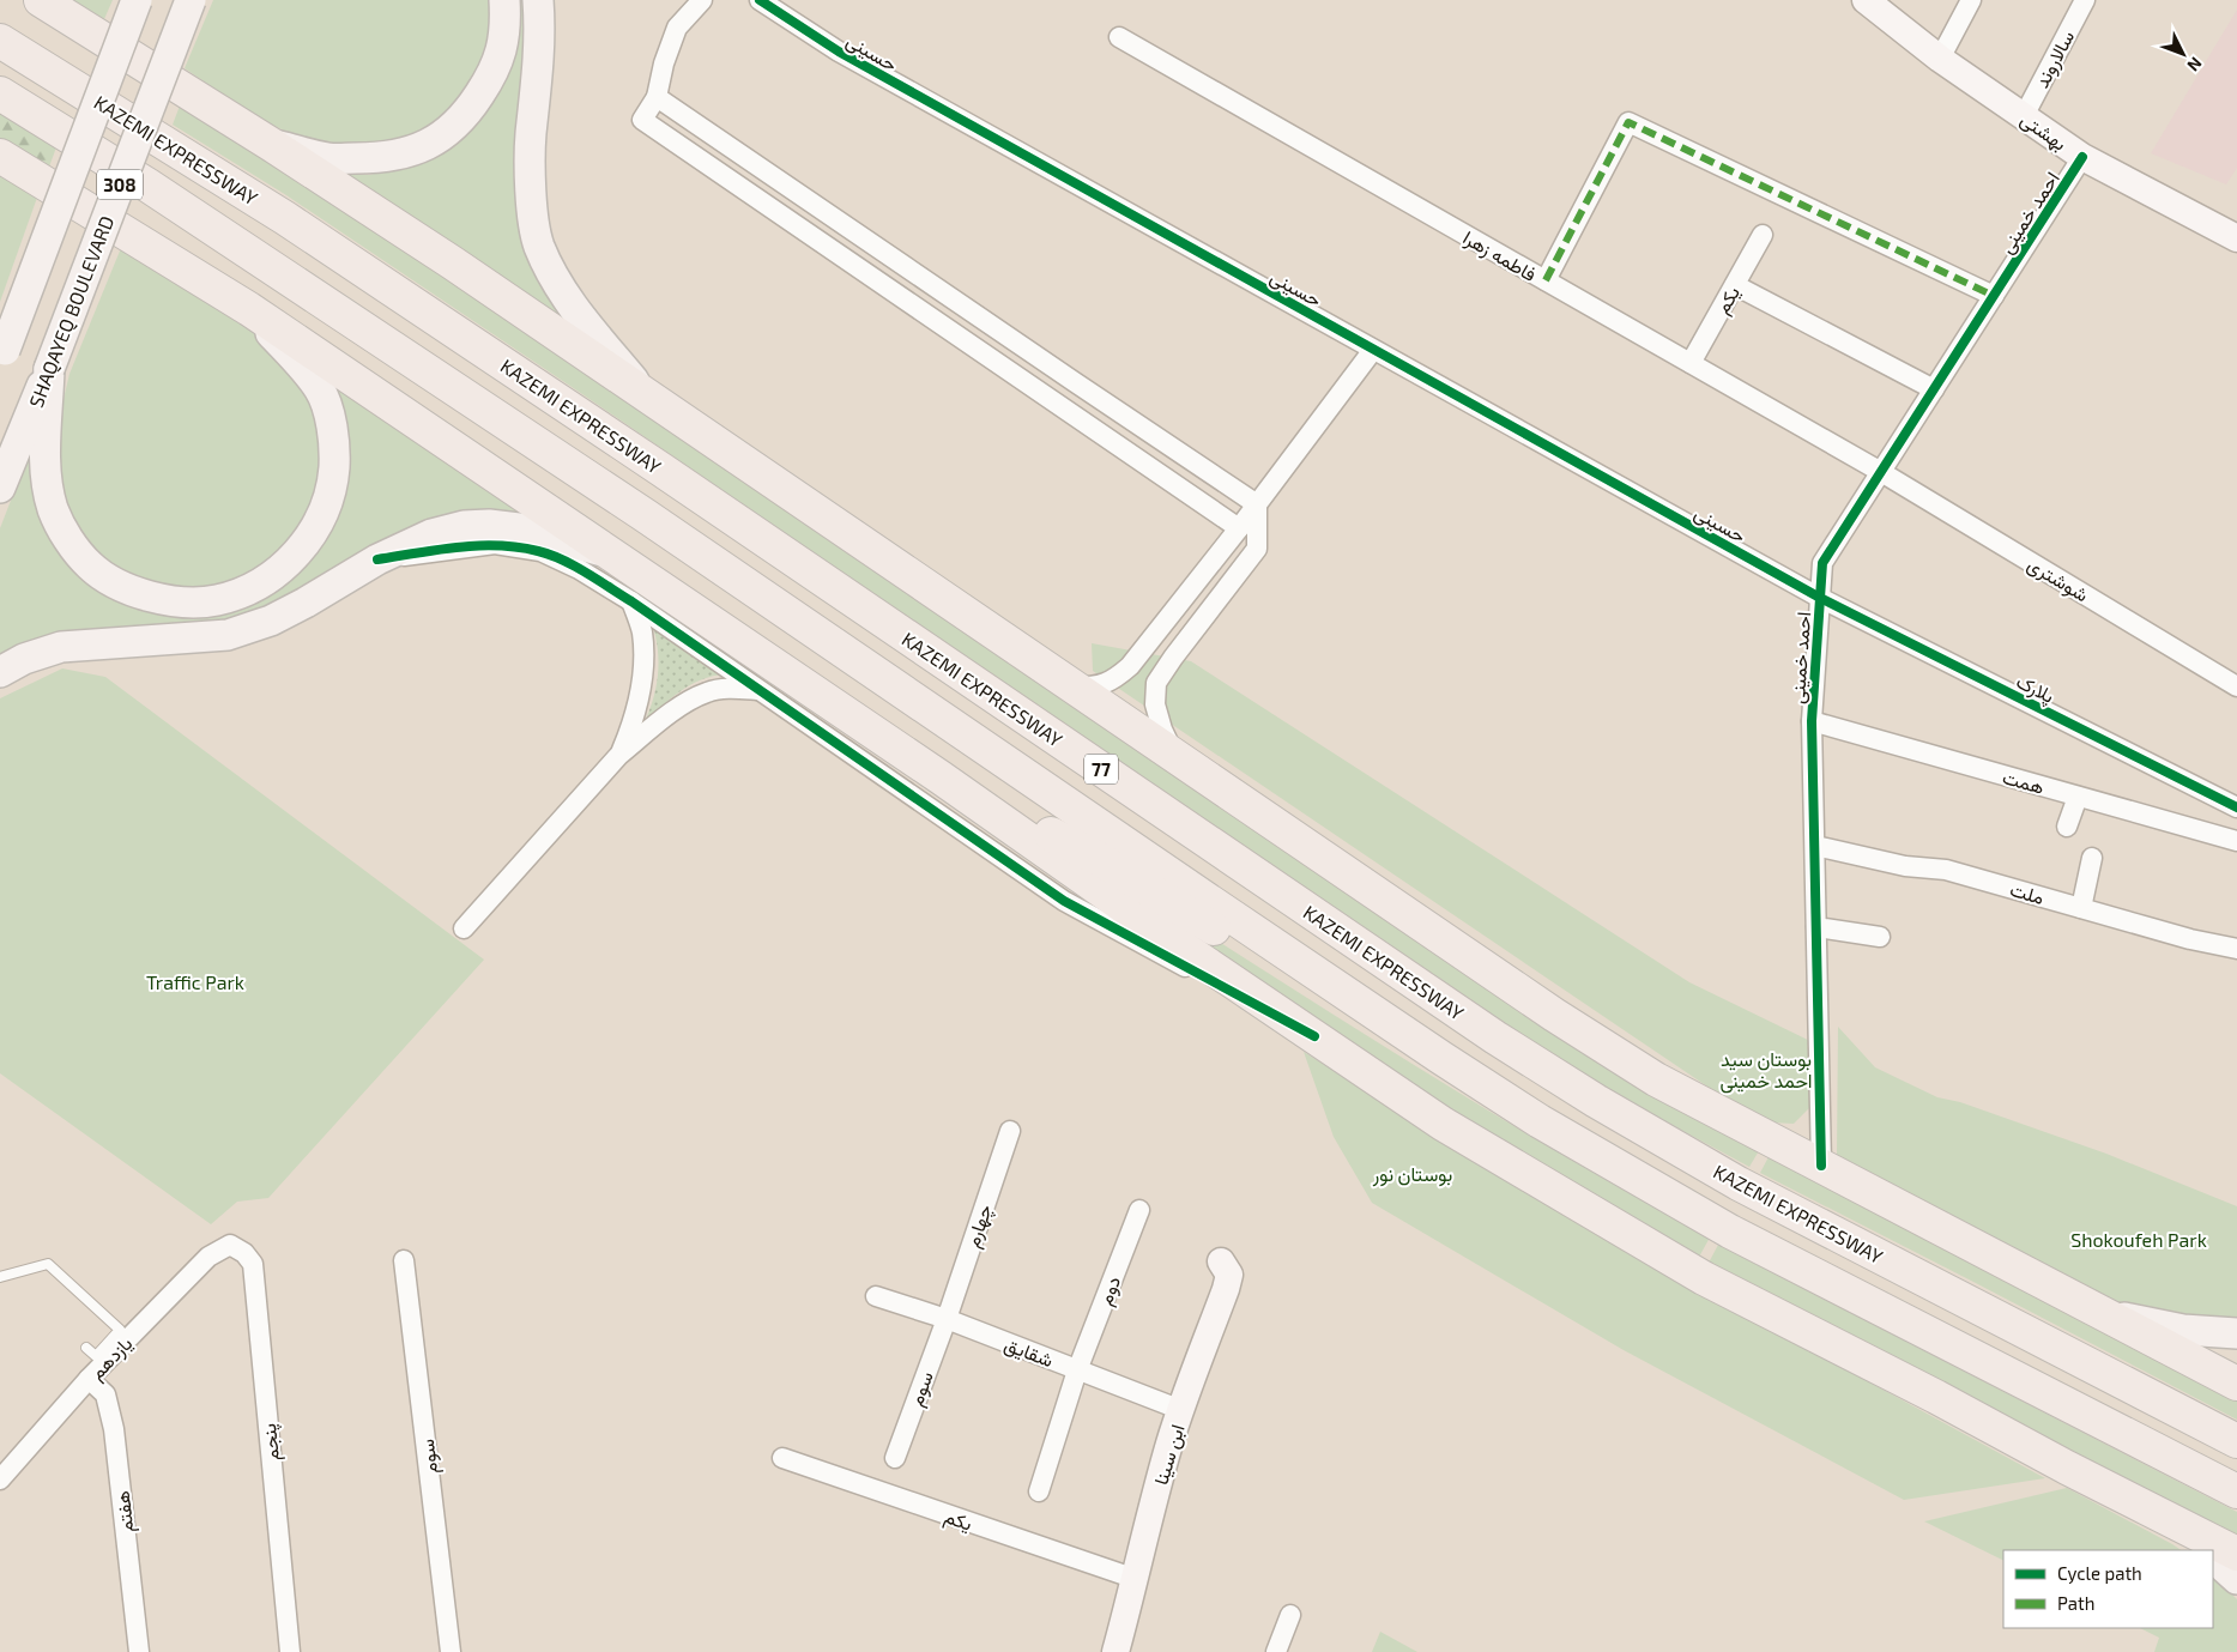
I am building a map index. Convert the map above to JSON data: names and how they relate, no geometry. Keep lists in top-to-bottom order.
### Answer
{
  "streets": {
    "highway": ["KAZEMI EXPRESSWAY", "77"],
    "main road": ["308", "SHAQAYEQ BOULEVARD"],
    "street": [
      "حسینی",
      "سالاروند",
      "بهشتی",
      "احمد خمینی",
      "فاطمه زهرا",
      "یکم",
      "شوشتری",
      "پلارک",
      "همت",
      "ملت",
      "چهارم",
      "دوم",
      "شقایق",
      "یازدهم",
      "سوم",
      "پنجم",
      "ابن سینا",
      "هفتم"
    ]
  },
  "crossings": [
    ["حسینی", "احمد خمینی"],
    ["حسینی", "پلارک"],
    ["سالاروند", "بهشتی"],
    ["بهشتی", "احمد خمینی"],
    ["احمد خمینی", "فاطمه زهرا"],
    ["احمد خمینی", "شوشتری"],
    ["احمد خمینی", "پلارک"],
    ["احمد خمینی", "همت"],
    ["احمد خمینی", "ملت"],
    ["فاطمه زهرا", "یکم"],
    ["فاطمه زهرا", "شوشتری"],
    ["یکم", "ابن سینا"],
    ["چهارم", "شقایق"],
    ["چهارم", "سوم"],
    ["دوم", "شقایق"],
    ["شقایق", "سوم"],
    ["شقایق", "ابن سینا"],
    ["یازدهم", "پنجم"],
    ["یازدهم", "هفتم"]
  ],
  "parks": [
    "Traffic Park",
    "بوستان سید احمد خمینی",
    "بوستان نور",
    "Shokoufeh Park"
  ],
  "legend": ["Cycle path", "Path"],
  "north": "bottom right"
}
